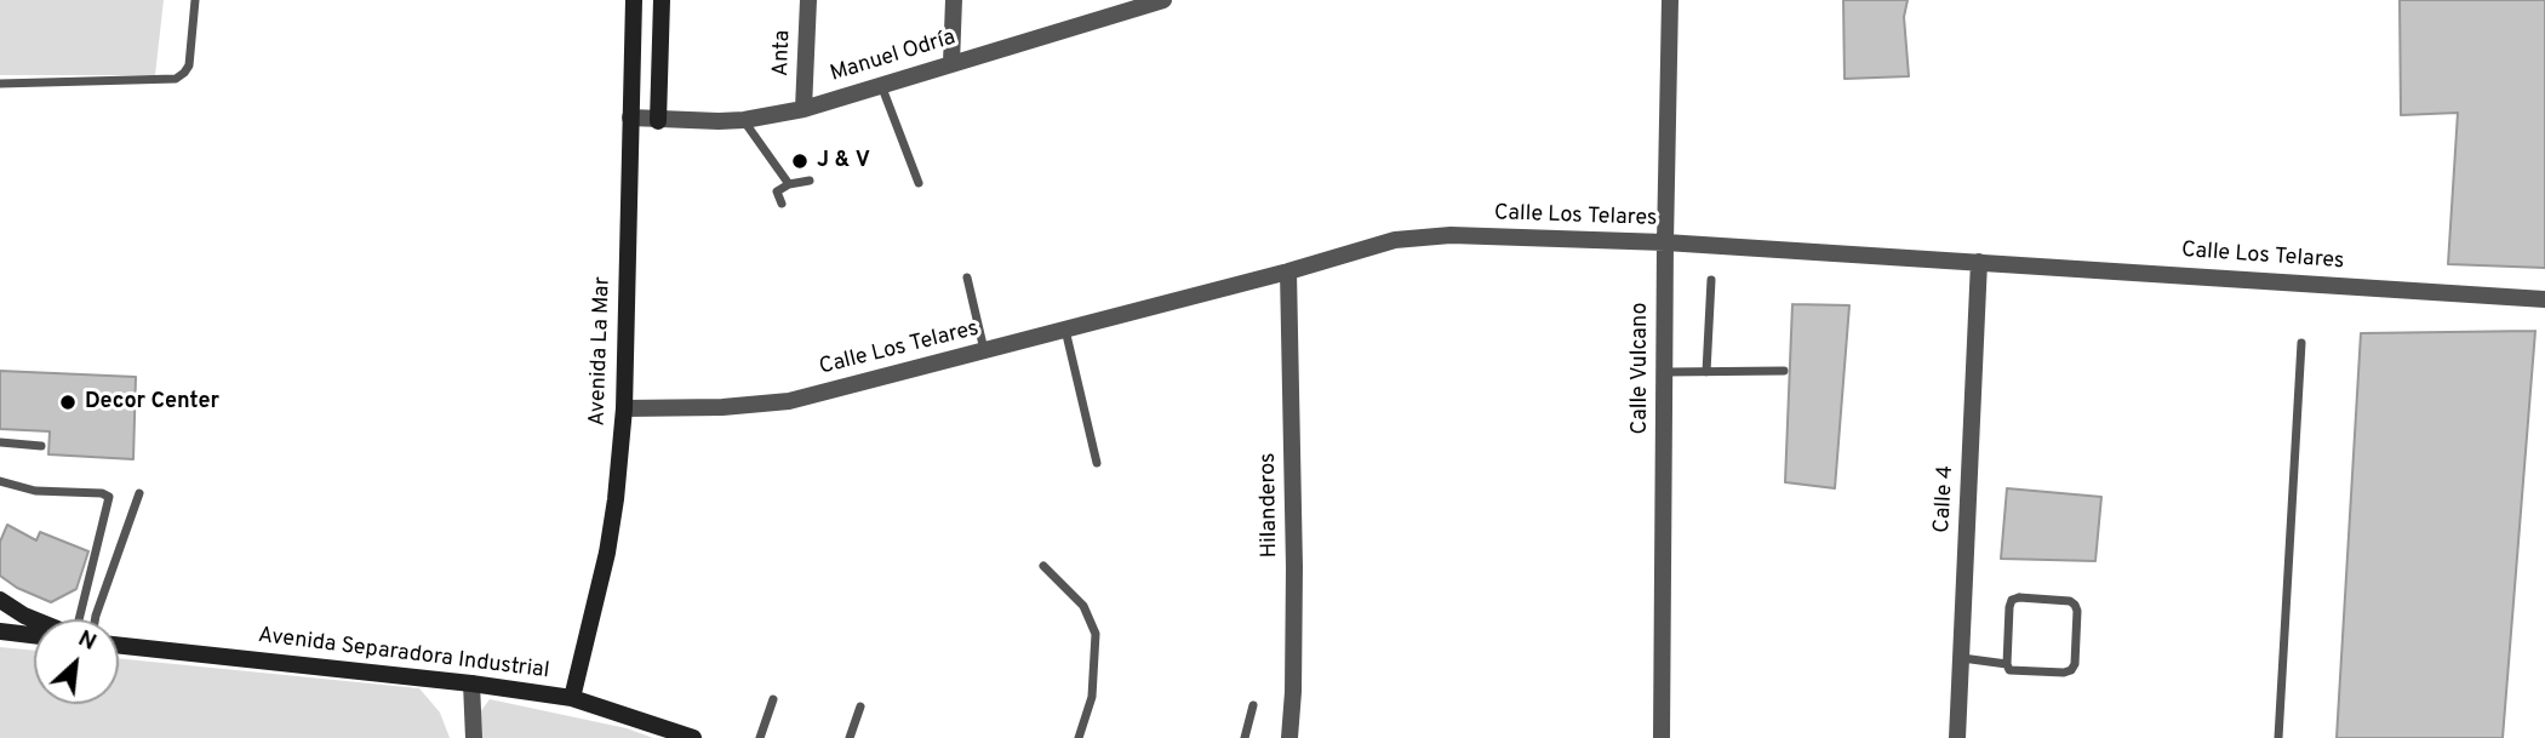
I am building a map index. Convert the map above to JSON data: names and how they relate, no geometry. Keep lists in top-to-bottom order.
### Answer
{
  "streets": {
    "street": [
      "Anta",
      "Manuel Odría",
      "Calle Los Telares",
      "Avenida La Mar",
      "Calle Vulcano",
      "Calle 4",
      "Hilanderos",
      "Avenida Separadora Industrial"
    ]
  },
  "crossings": [
    ["Anta", "Manuel Odría"],
    ["Manuel Odría", "Avenida La Mar"],
    ["Calle Los Telares", "Avenida La Mar"],
    ["Calle Los Telares", "Calle Vulcano"],
    ["Calle Los Telares", "Calle 4"],
    ["Calle Los Telares", "Hilanderos"],
    ["Avenida La Mar", "Avenida Separadora Industrial"]
  ],
  "places": ["J & V", "Decor Center"],
  "north": "top right"
}
